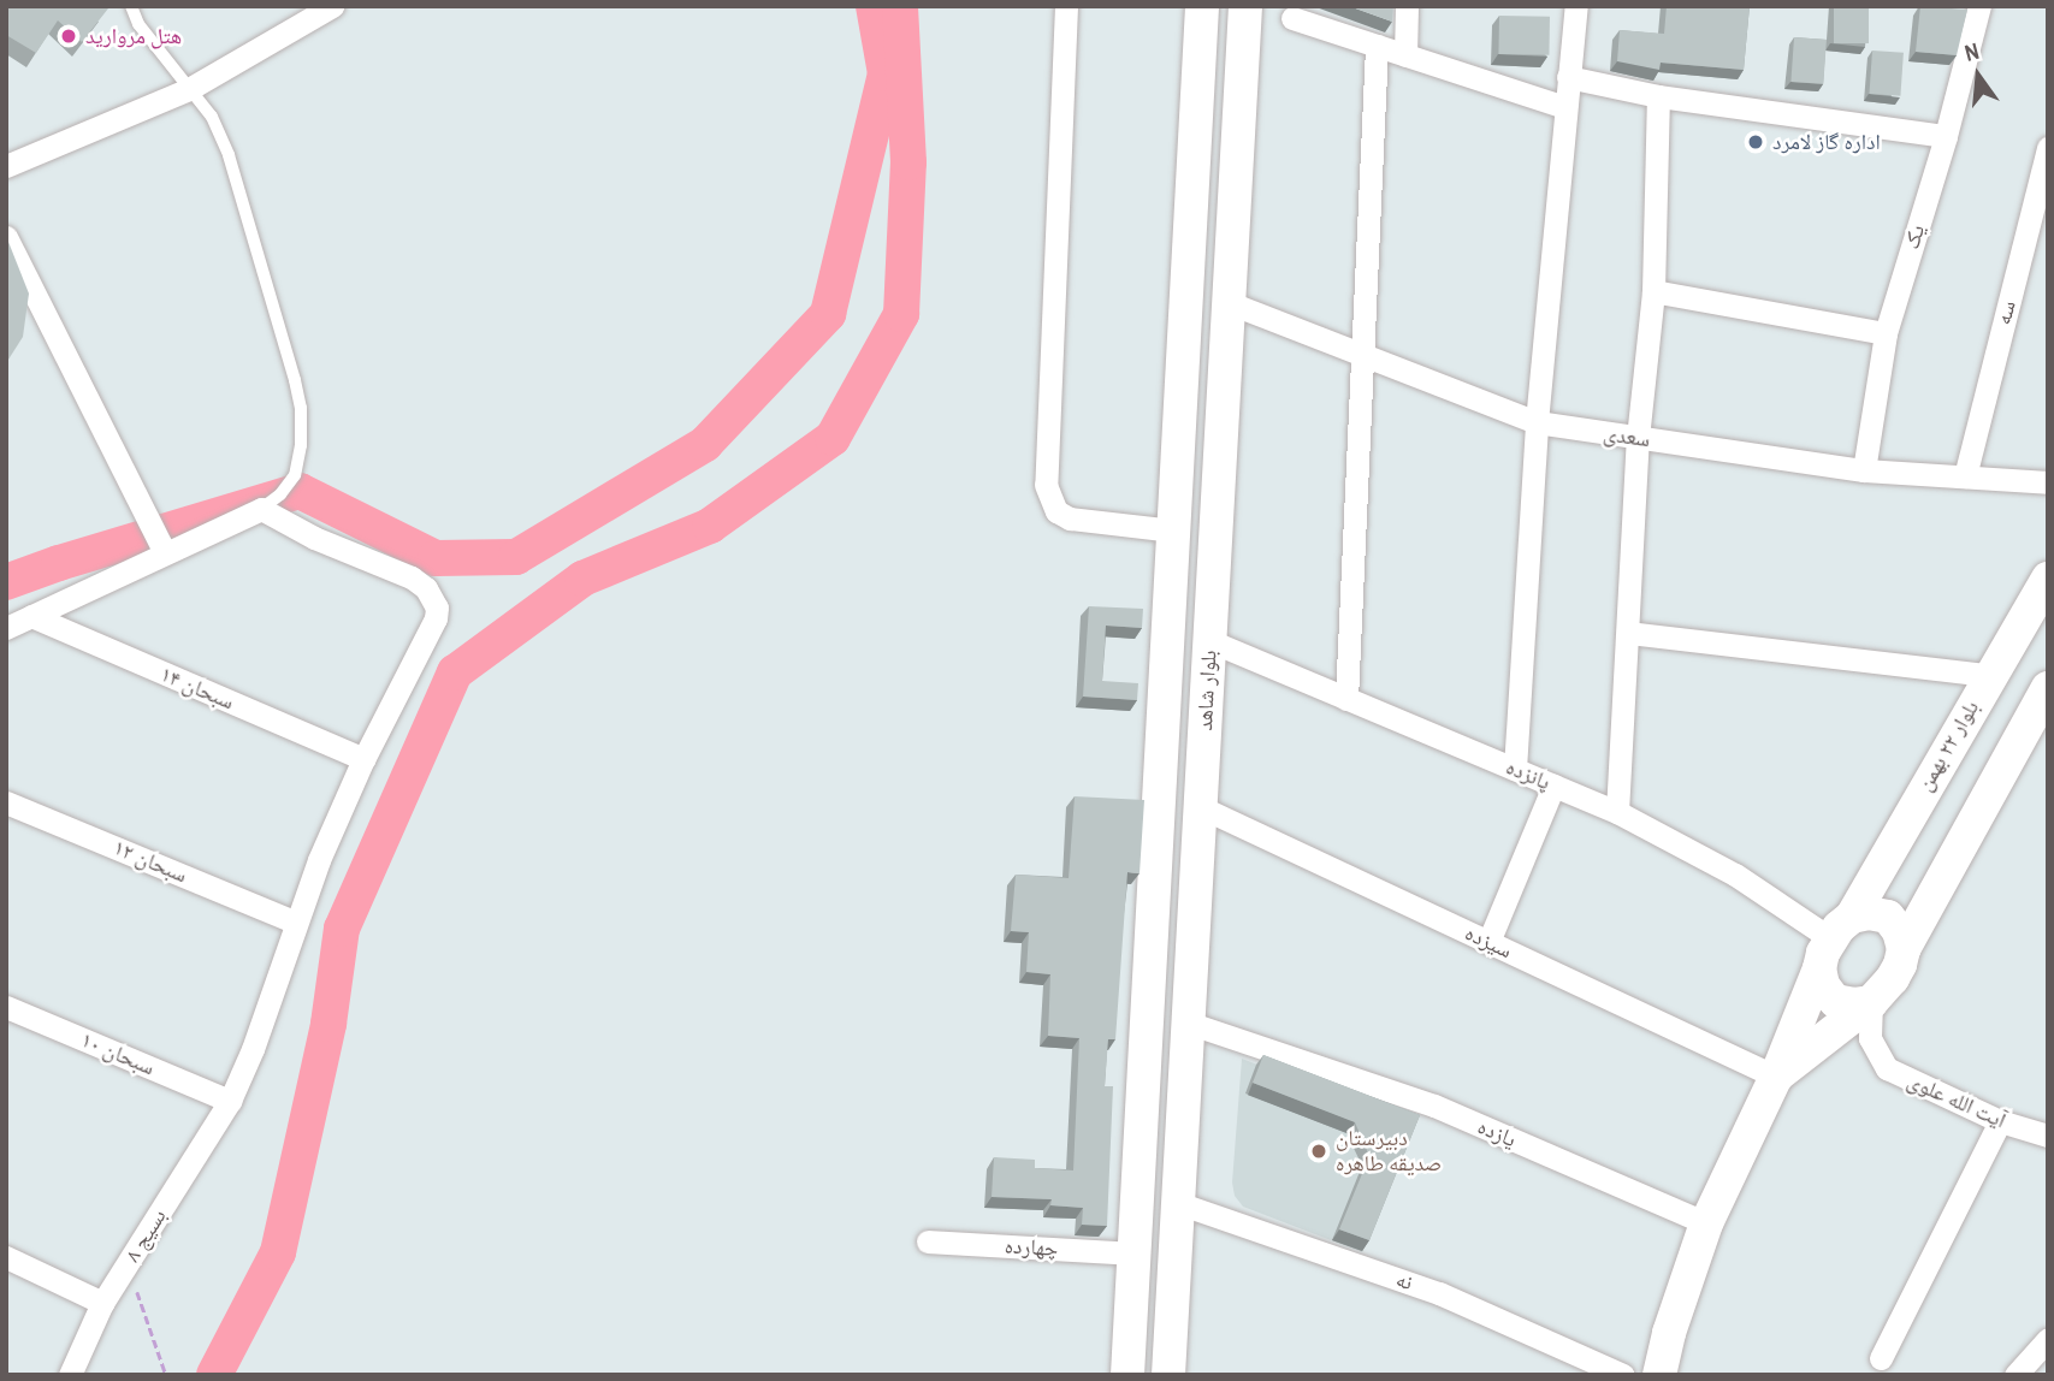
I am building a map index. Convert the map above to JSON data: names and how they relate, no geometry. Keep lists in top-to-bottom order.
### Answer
{
  "streets": {
    "main road": ["بلوار شاهد", "بلوار ۲۲ بهمن"],
    "street": [
      "یک",
      "سه",
      "سعدی",
      "سبحان ۱۴",
      "پانزده",
      "سبحان ۱۲",
      "سیزده",
      "سبحان ۱۰",
      "آیت الله علوی",
      "یازده",
      "بسیج ۸",
      "چهارده",
      "نه"
    ]
  },
  "crossings": [
    ["یک", "سعدی"],
    ["سه", "سعدی"],
    ["سعدی", "بلوار شاهد"],
    ["سبحان ۱۴", "بسیج ۸"],
    ["بلوار شاهد", "پانزده"],
    ["بلوار شاهد", "سیزده"],
    ["بلوار شاهد", "یازده"],
    ["بلوار شاهد", "چهارده"],
    ["بلوار شاهد", "نه"],
    ["بلوار ۲۲ بهمن", "پانزده"],
    ["بلوار ۲۲ بهمن", "سیزده"],
    ["بلوار ۲۲ بهمن", "آیت الله علوی"],
    ["بلوار ۲۲ بهمن", "یازده"],
    ["پانزده", "آیت الله علوی"],
    ["سبحان ۱۲", "بسیج ۸"],
    ["سبحان ۱۰", "بسیج ۸"]
  ],
  "places": ["هتل مروارید", "اداره گاز لامرد", "دبیرستان صدیقه طاهره"],
  "north": "top"
}
